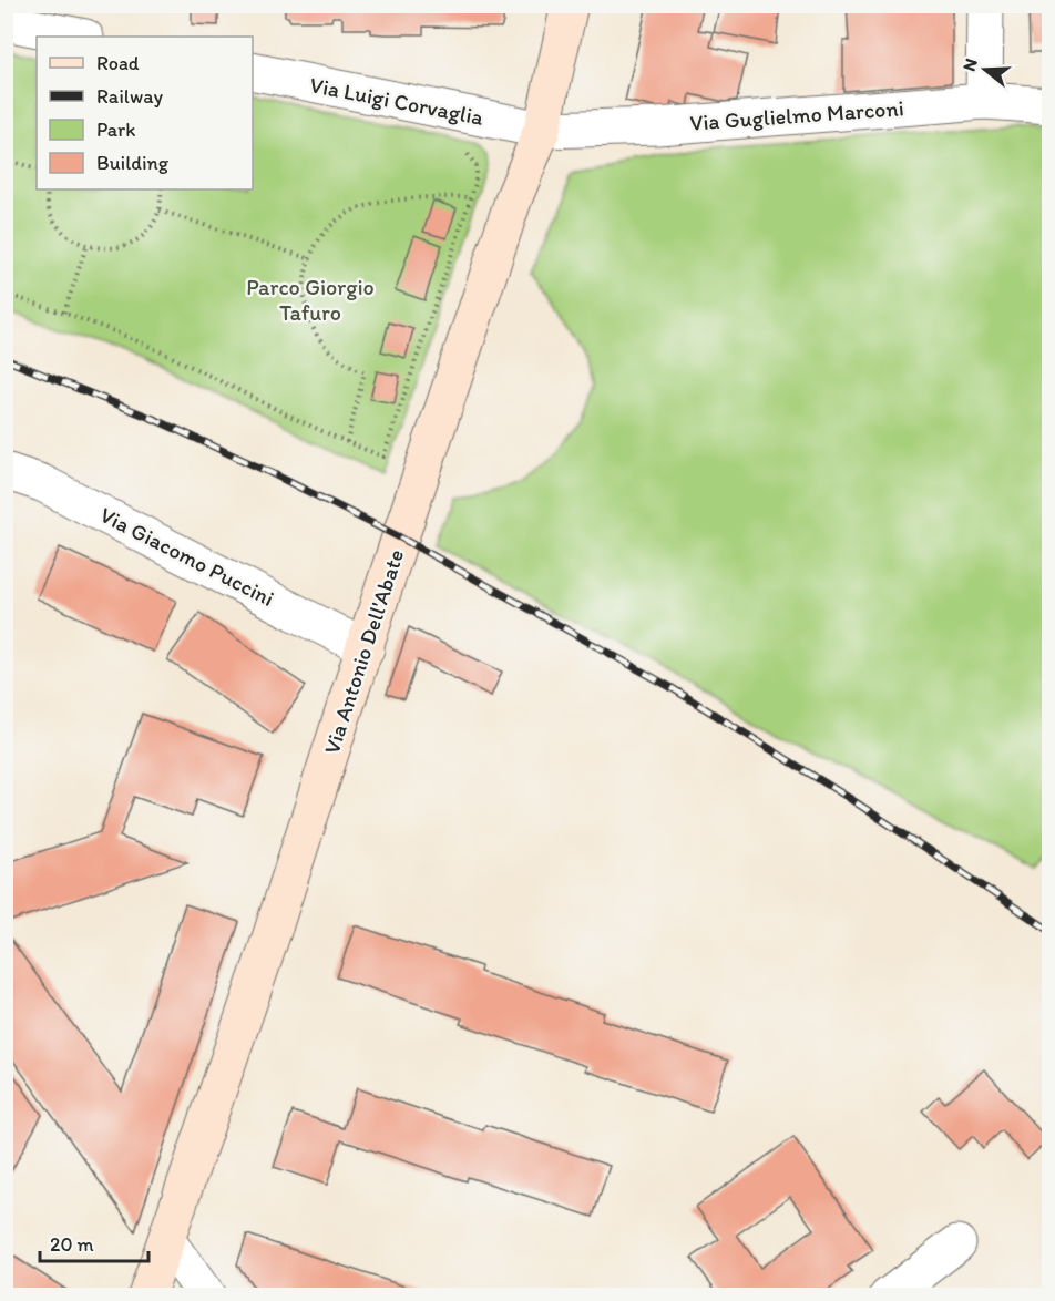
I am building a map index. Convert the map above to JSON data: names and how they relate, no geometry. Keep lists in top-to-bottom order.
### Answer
{
  "streets": {
    "main road": ["Via Antonio Dell'Abate"],
    "street": ["Via Luigi Corvaglia", "Via Guglielmo Marconi", "Via Giacomo Puccini"]
  },
  "crossings": [
    ["Via Luigi Corvaglia", "Via Guglielmo Marconi"],
    ["Via Luigi Corvaglia", "Via Antonio Dell'Abate"],
    ["Via Guglielmo Marconi", "Via Antonio Dell'Abate"],
    ["Via Giacomo Puccini", "Via Antonio Dell'Abate"]
  ],
  "parks": ["Parco Giorgio Tafuro"],
  "legend": [
    "Road",
    "Railway",
    "Park",
    "Building"
  ],
  "scale_bar": "20 m",
  "north": "left"
}
